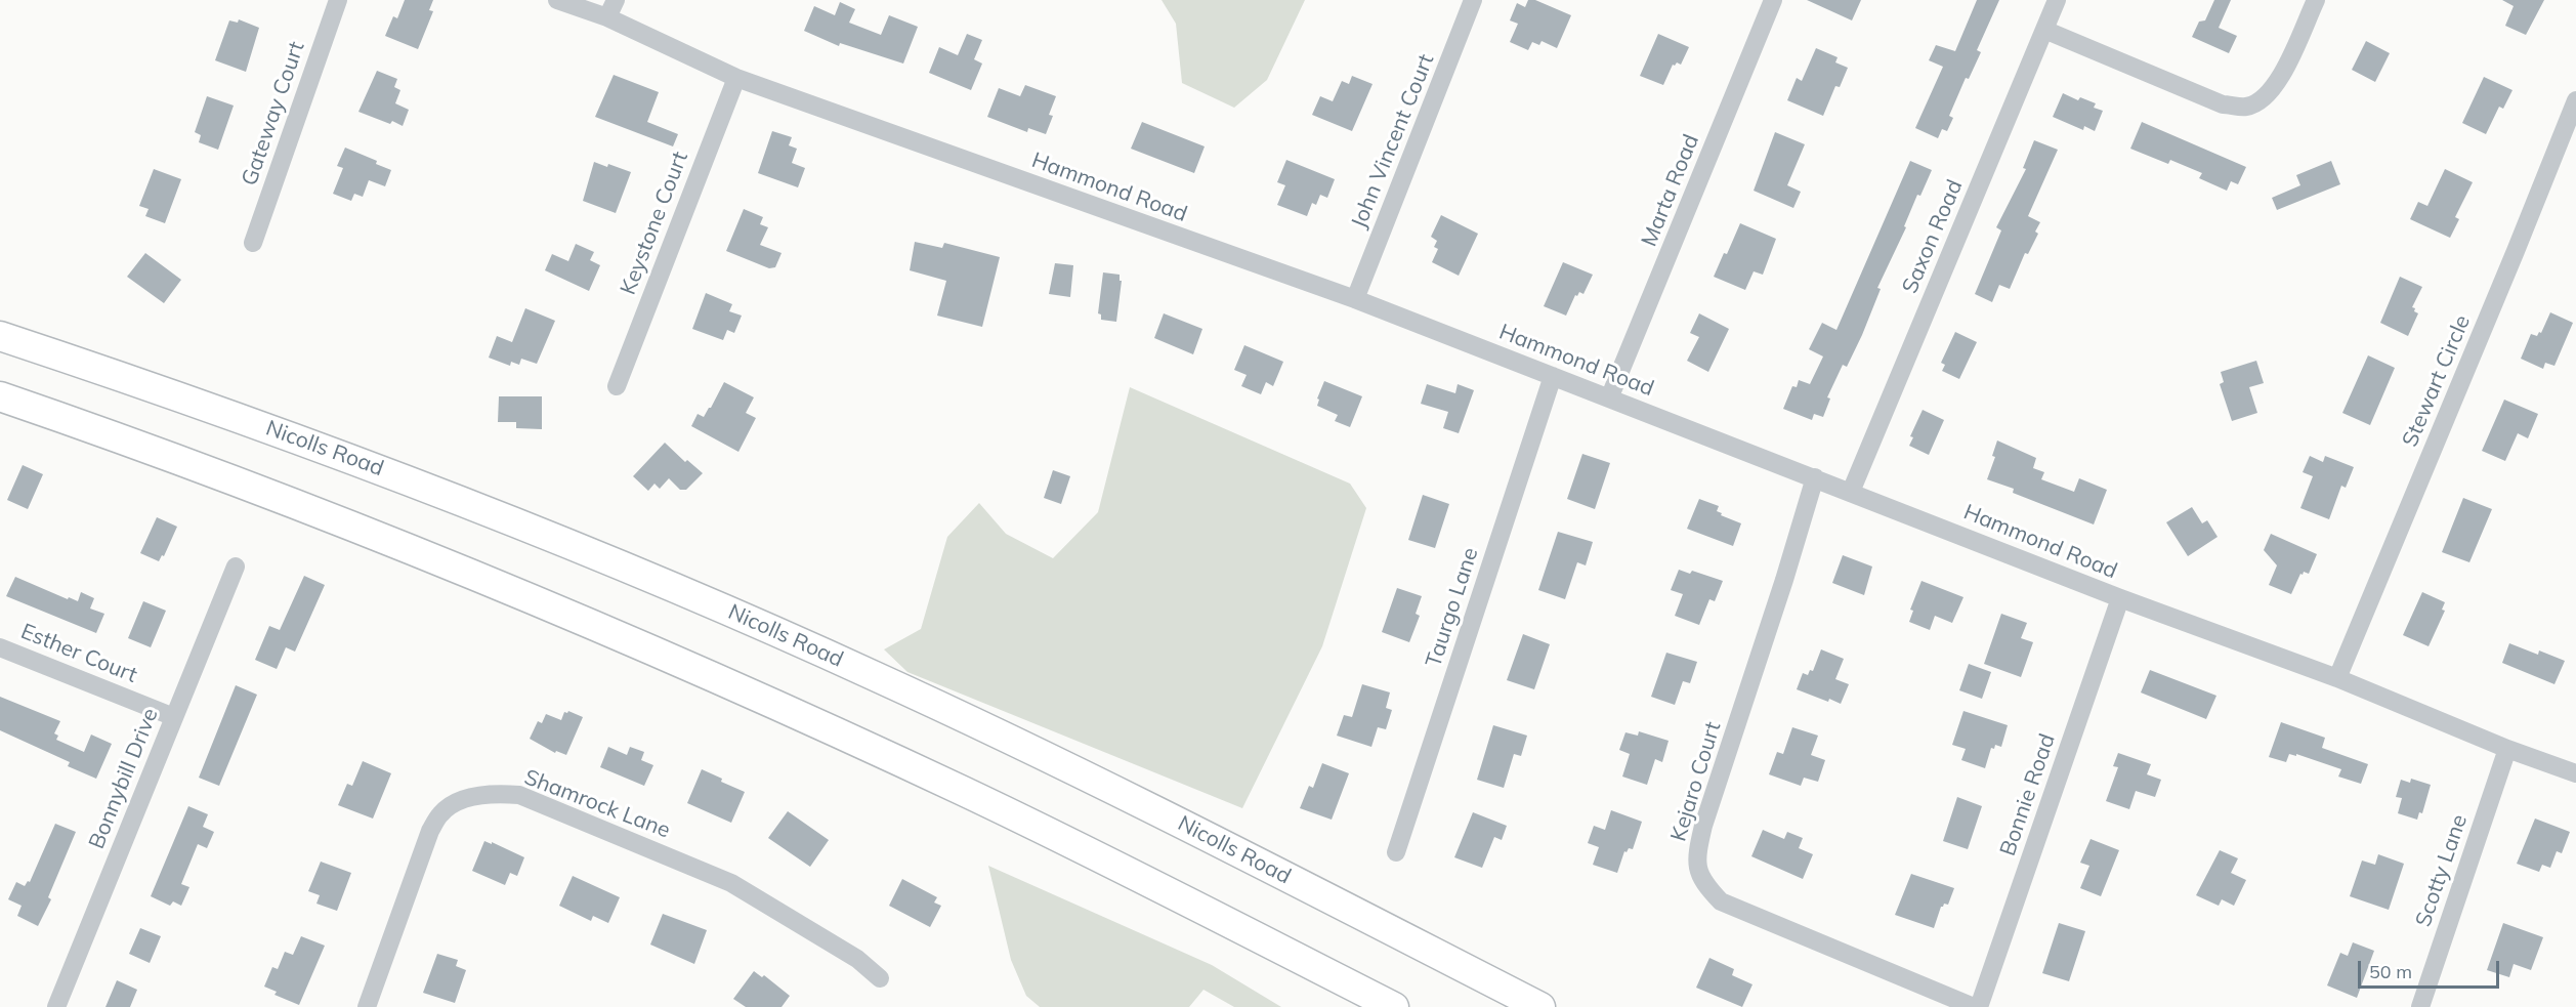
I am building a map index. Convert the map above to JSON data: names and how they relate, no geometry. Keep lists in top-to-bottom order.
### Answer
{
  "streets": {
    "highway": ["Nicolls Road"],
    "street": [
      "Gateway Court",
      "John Vincent Court",
      "Hammond Road",
      "Marta Road",
      "Keystone Court",
      "Saxon Road",
      "Stewart Circle",
      "Taurgo Lane",
      "Esther Court",
      "Bonnybill Drive",
      "Kejaro Court",
      "Bonnie Road",
      "Shamrock Lane",
      "Scotty Lane"
    ]
  },
  "crossings": [
    ["John Vincent Court", "Hammond Road"],
    ["Hammond Road", "Marta Road"],
    ["Hammond Road", "Keystone Court"],
    ["Hammond Road", "Saxon Road"],
    ["Hammond Road", "Stewart Circle"],
    ["Hammond Road", "Taurgo Lane"],
    ["Hammond Road", "Kejaro Court"],
    ["Hammond Road", "Bonnie Road"],
    ["Hammond Road", "Scotty Lane"],
    ["Esther Court", "Bonnybill Drive"]
  ],
  "scale_bar": "50 m"
}
